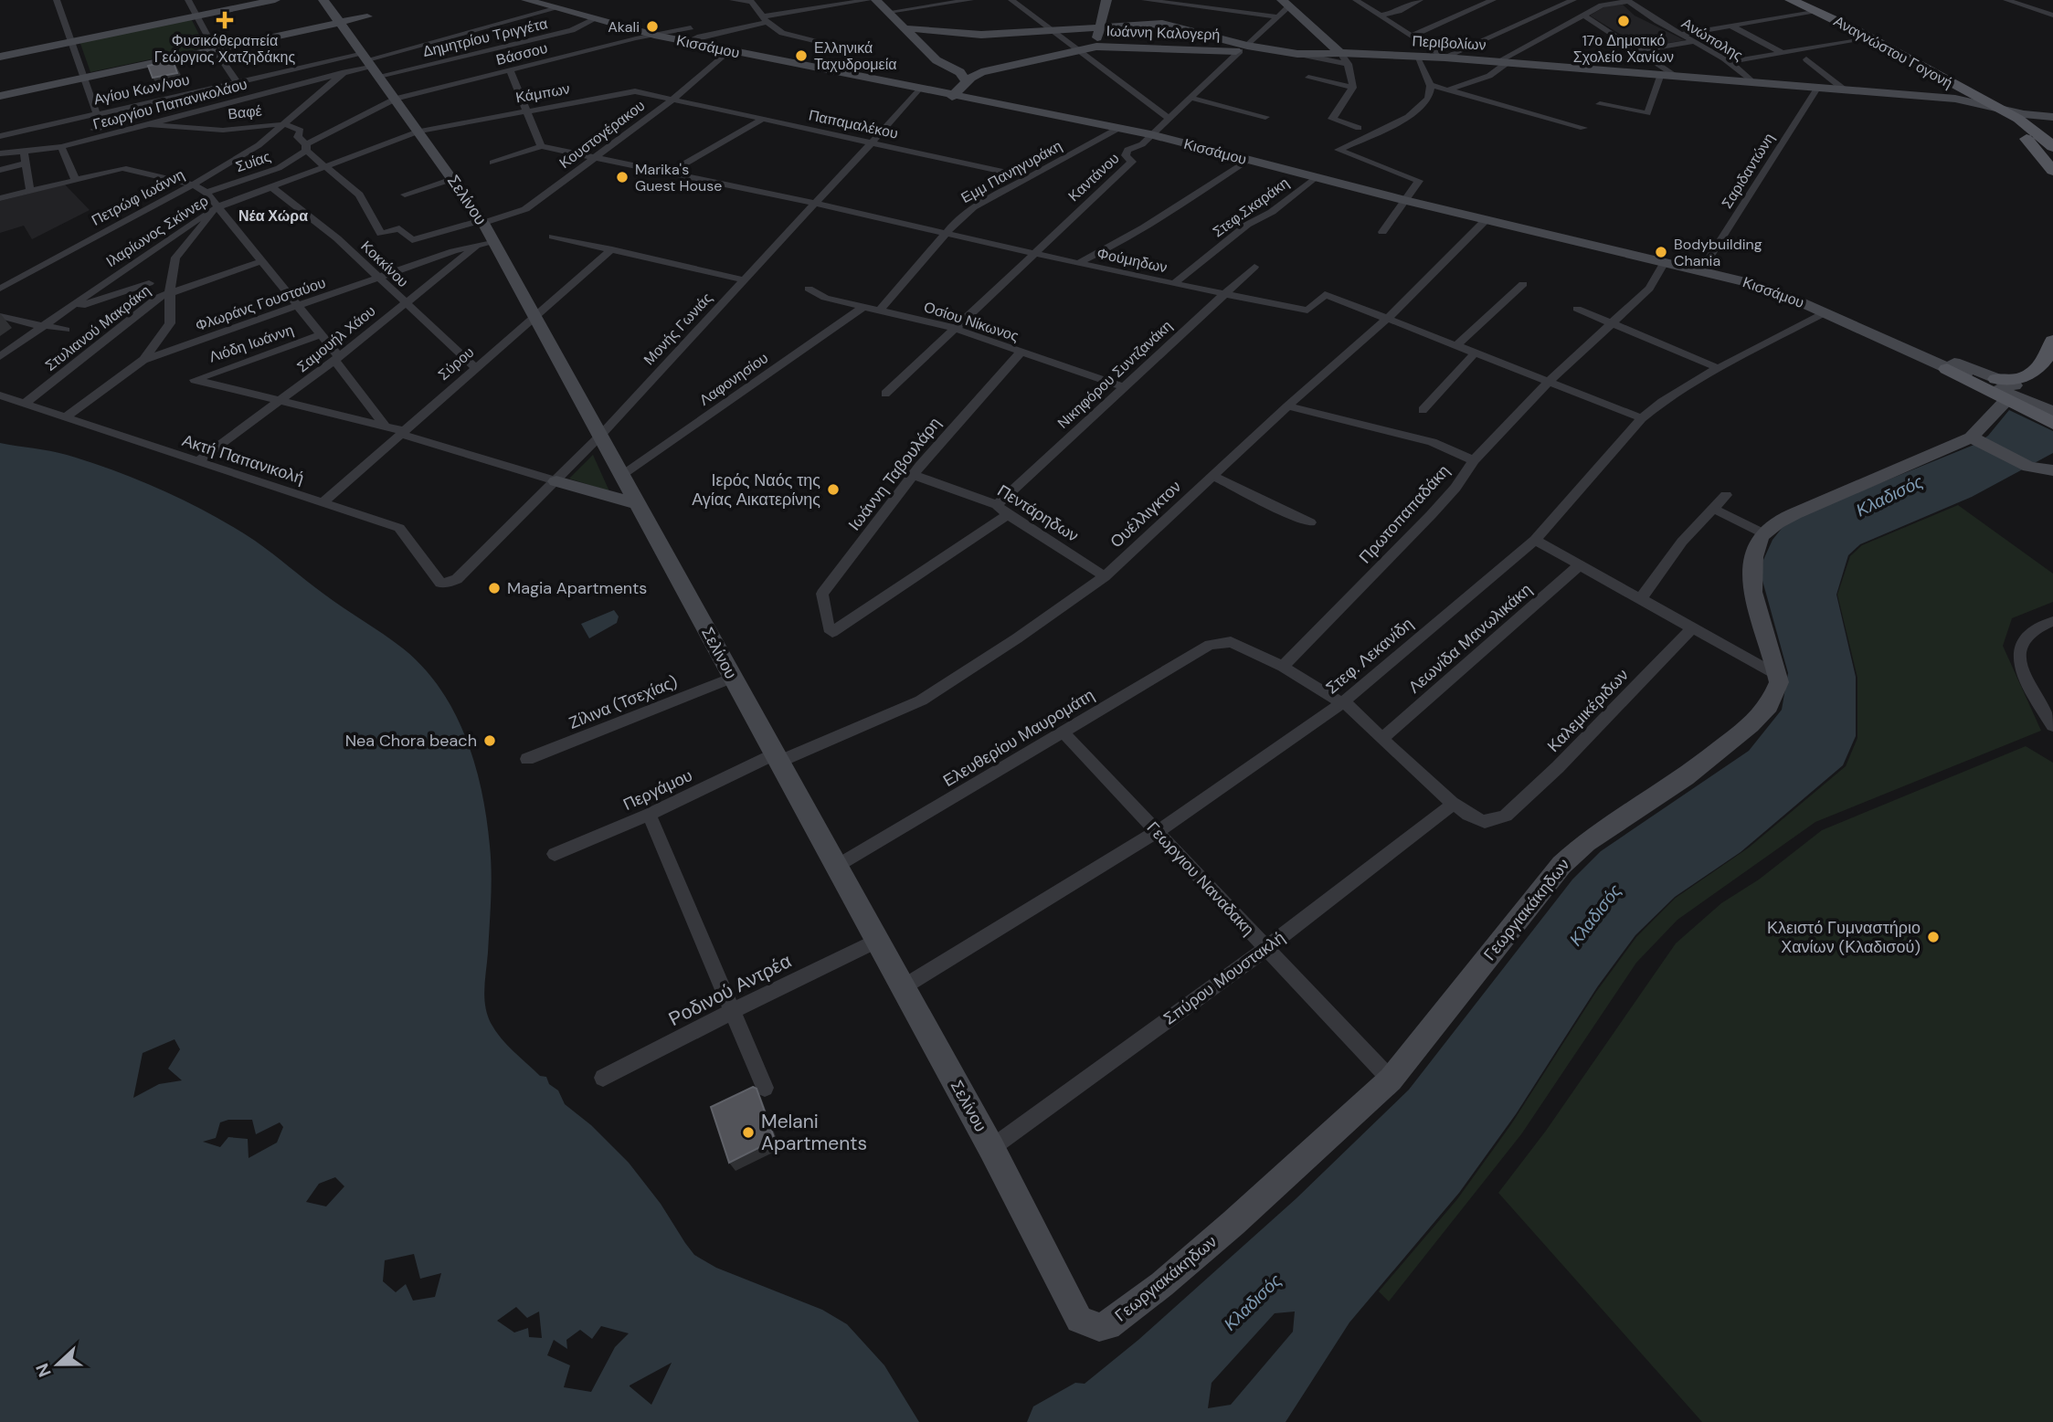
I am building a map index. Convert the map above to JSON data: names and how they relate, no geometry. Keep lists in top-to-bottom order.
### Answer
{
  "streets": {
    "main road": ["Αναγνώστου Γογονή"],
    "street": [
      "Ιωάννη Καλογερή",
      "Δημητρίου Τριγγέτα",
      "Ανώπολης",
      "Περιβολίων",
      "Κισσάμου",
      "Βάσσου",
      "Αγίου Κων/νου",
      "Κάμπων",
      "Γεωργίου Παπανικολάου",
      "Βαφέ",
      "Παπαμαλέκου",
      "Κουστογέρακου",
      "Συίας",
      "Σαριδαντώνη",
      "Εμμ Πανηγυράκη",
      "Καντάνου",
      "Πετρώφ Ιωάννη",
      "Σελίνου",
      "Στεφ.Σκαράκη",
      "Ιλαρίωνος Σκίννερ",
      "Φούμηδων",
      "Κοκκίνου",
      "Φλωράνς Γουσταύου",
      "Οσίου Νίκωνος",
      "Στυλιανού Μακράκη",
      "Μονής Γωνιάς",
      "Σαμουήλ Χάου",
      "Λιόδη Ιωάννη",
      "Σύρου",
      "Νικηφόρου Συντζανάκη",
      "Λαφονησίου",
      "Ακτή Παπανικολή",
      "Ιωάννη Ταβουλάρη",
      "Πεντάρηδων",
      "Ουέλλιγκτον",
      "Πρωτοπαπαδάκη",
      "Λεωνίδα Μανωλικάκη",
      "Στεφ. Λεκανίδη",
      "Ζίλινα (Τσεχίας)",
      "Καλεμικέριδων",
      "Ελευθερίου Μαυρομάτη",
      "Περγάμου",
      "Γεωργιου Ναναδακη",
      "Γεωργιακάκηδων",
      "Σπύρου Μουστακλή",
      "Ροδινού Αντρέα"
    ]
  },
  "crossings": [
    ["Ιωάννη Καλογερή", "Περιβολίων"],
    ["Ιωάννη Καλογερή", "Κισσάμου"],
    ["Ιωάννη Καλογερή", "Καντάνου"],
    ["Δημητρίου Τριγγέτα", "Κισσάμου"],
    ["Δημητρίου Τριγγέτα", "Αγίου Κων/νου"],
    ["Δημητρίου Τριγγέτα", "Γεωργίου Παπανικολάου"],
    ["Δημητρίου Τριγγέτα", "Σελίνου"],
    ["Ανώπολης", "Περιβολίων"],
    ["Περιβολίων", "Αναγνώστου Γογονή"],
    ["Περιβολίων", "Σαριδαντώνη"],
    ["Περιβολίων", "Καντάνου"],
    ["Κισσάμου", "Βάσσου"],
    ["Κισσάμου", "Κουστογέρακου"],
    ["Κισσάμου", "Σαριδαντώνη"],
    ["Κισσάμου", "Εμμ Πανηγυράκη"],
    ["Κισσάμου", "Καντάνου"],
    ["Κισσάμου", "Στεφ.Σκαράκη"],
    ["Κισσάμου", "Μονής Γωνιάς"],
    ["Κισσάμου", "Ουέλλιγκτον"],
    ["Κισσάμου", "Πρωτοπαπαδάκη"],
    ["Κισσάμου", "Στεφ. Λεκανίδη"],
    ["Βάσσου", "Συίας"],
    ["Βάσσου", "Σελίνου"],
    ["Αγίου Κων/νου", "Γεωργίου Παπανικολάου"],
    ["Αγίου Κων/νου", "Σελίνου"],
    ["Κάμπων", "Παπαμαλέκου"],
    ["Κάμπων", "Κουστογέρακου"],
    ["Κάμπων", "Σελίνου"],
    ["Κάμπων", "Ιλαρίωνος Σκίννερ"],
    ["Γεωργίου Παπανικολάου", "Βαφέ"],
    ["Γεωργίου Παπανικολάου", "Πετρώφ Ιωάννη"],
    ["Γεωργίου Παπανικολάου", "Σελίνου"],
    ["Βαφέ", "Συίας"],
    ["Βαφέ", "Πετρώφ Ιωάννη"],
    ["Παπαμαλέκου", "Κουστογέρακου"],
    ["Παπαμαλέκου", "Εμμ Πανηγυράκη"],
    ["Παπαμαλέκου", "Μονής Γωνιάς"],
    ["Κουστογέρακου", "Σελίνου"],
    ["Κουστογέρακου", "Φούμηδων"],
    ["Κουστογέρακου", "Φλωράνς Γουσταύου"],
    ["Κουστογέρακου", "Σαμουήλ Χάου"],
    ["Συίας", "Σελίνου"],
    ["Εμμ Πανηγυράκη", "Φούμηδων"],
    ["Εμμ Πανηγυράκη", "Οσίου Νίκωνος"],
    ["Καντάνου", "Φούμηδων"],
    ["Καντάνου", "Οσίου Νίκωνος"],
    ["Σελίνου", "Ιλαρίωνος Σκίννερ"],
    ["Σελίνου", "Φλωράνς Γουσταύου"],
    ["Σελίνου", "Μονής Γωνιάς"],
    ["Σελίνου", "Σαμουήλ Χάου"],
    ["Σελίνου", "Σύρου"],
    ["Σελίνου", "Λαφονησίου"],
    ["Σελίνου", "Ουέλλιγκτον"],
    ["Σελίνου", "Στεφ. Λεκανίδη"],
    ["Σελίνου", "Ζίλινα (Τσεχίας)"],
    ["Σελίνου", "Ελευθερίου Μαυρομάτη"],
    ["Σελίνου", "Περγάμου"],
    ["Σελίνου", "Γεωργιακάκηδων"],
    ["Σελίνου", "Σπύρου Μουστακλή"],
    ["Σελίνου", "Ροδινού Αντρέα"],
    ["Στεφ.Σκαράκη", "Φούμηδων"],
    ["Ιλαρίωνος Σκίννερ", "Κοκκίνου"],
    ["Ιλαρίωνος Σκίννερ", "Στυλιανού Μακράκη"],
    ["Φούμηδων", "Μονής Γωνιάς"],
    ["Φούμηδων", "Νικηφόρου Συντζανάκη"],
    ["Φούμηδων", "Ουέλλιγκτον"],
    ["Φούμηδων", "Πρωτοπαπαδάκη"],
    ["Φούμηδων", "Στεφ. Λεκανίδη"],
    ["Κοκκίνου", "Φλωράνς Γουσταύου"],
    ["Κοκκίνου", "Σαμουήλ Χάου"],
    ["Κοκκίνου", "Σύρου"],
    ["Φλωράνς Γουσταύου", "Σαμουήλ Χάου"],
    ["Φλωράνς Γουσταύου", "Ακτή Παπανικολή"],
    ["Οσίου Νίκωνος", "Νικηφόρου Συντζανάκη"],
    ["Οσίου Νίκωνος", "Λαφονησίου"],
    ["Οσίου Νίκωνος", "Ιωάννη Ταβουλάρη"],
    ["Στυλιανού Μακράκη", "Ακτή Παπανικολή"],
    ["Μονής Γωνιάς", "Ακτή Παπανικολή"],
    ["Σαμουήλ Χάου", "Λιόδη Ιωάννη"],
    ["Σαμουήλ Χάου", "Ακτή Παπανικολή"],
    ["Σύρου", "Ακτή Παπανικολή"],
    ["Νικηφόρου Συντζανάκη", "Πεντάρηδων"],
    ["Ιωάννη Ταβουλάρη", "Πεντάρηδων"],
    ["Πεντάρηδων", "Ουέλλιγκτον"],
    ["Ουέλλιγκτον", "Περγάμου"],
    ["Πρωτοπαπαδάκη", "Ελευθερίου Μαυρομάτη"],
    ["Στεφ. Λεκανίδη", "Γεωργιου Ναναδακη"],
    ["Καλεμικέριδων", "Σπύρου Μουστακλή"],
    ["Ελευθερίου Μαυρομάτη", "Γεωργιου Ναναδακη"],
    ["Γεωργιου Ναναδακη", "Γεωργιακάκηδων"],
    ["Γεωργιου Ναναδακη", "Σπύρου Μουστακλή"]
  ],
  "districts": ["Νέα Χώρα"],
  "water": ["Κλαδισός"],
  "places": {
    "health": ["Φυσικόθεραπεία Γεώργιος Χατζηδάκης"],
    "other": [
      "17ο Δημοτικό Σχολείο Χανίων",
      "Akali",
      "Ελληνικά Ταχυδρομεία",
      "Marika's Guest House",
      "Bodybuilding Chania",
      "Ιερός Ναός της Αγίας Αικατερίνης",
      "Magia Apartments",
      "Nea Chora beach",
      "Κλειστό Γυμναστήριο Χανίων (Κλαδισού)",
      "Melani Apartments"
    ]
  },
  "north": "left"
}
